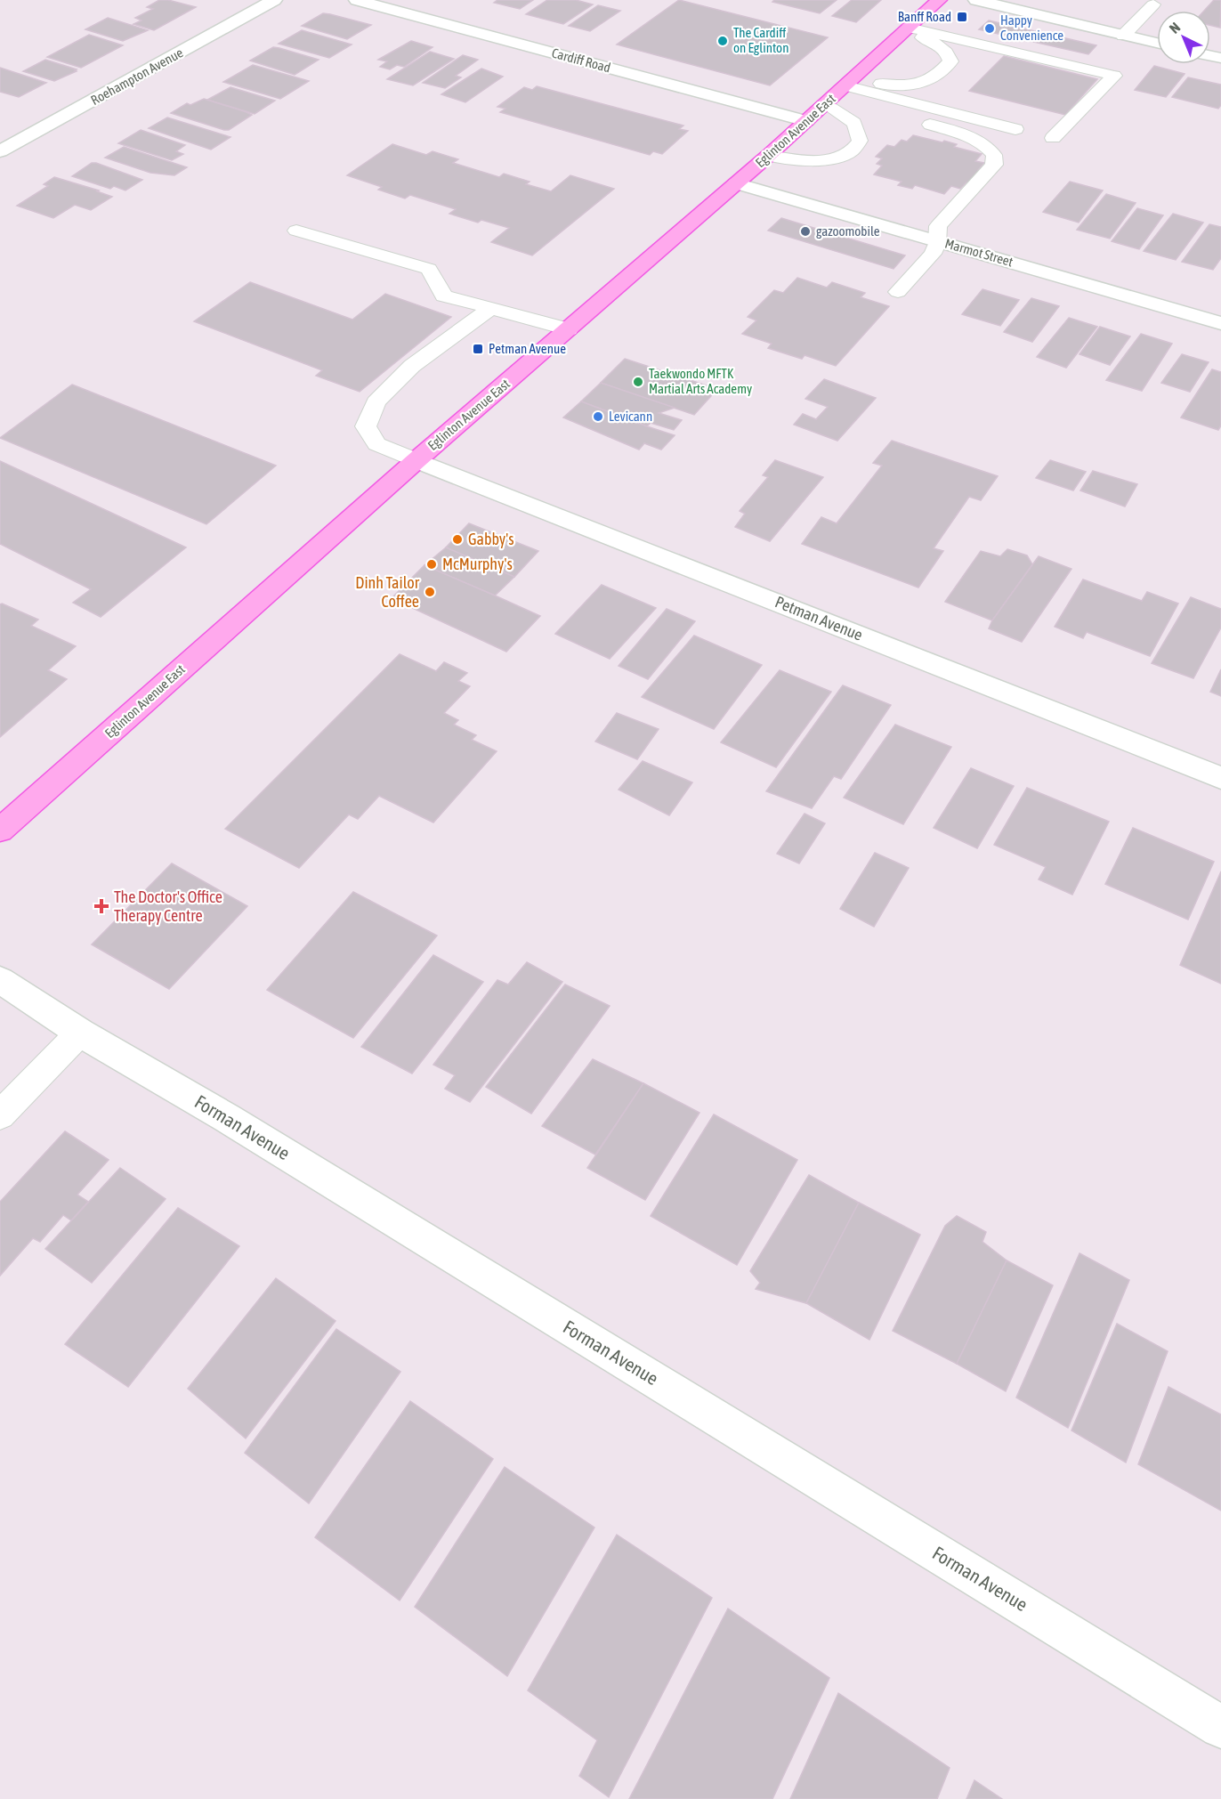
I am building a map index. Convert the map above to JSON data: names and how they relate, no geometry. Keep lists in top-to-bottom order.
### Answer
{
  "streets": {
    "main road": ["Eglinton Avenue East"],
    "street": [
      "Cardiff Road",
      "Roehampton Avenue",
      "Marmot Street",
      "Petman Avenue",
      "Forman Avenue"
    ]
  },
  "crossings": [
    ["Cardiff Road", "Eglinton Avenue East"],
    ["Eglinton Avenue East", "Marmot Street"],
    ["Eglinton Avenue East", "Petman Avenue"]
  ],
  "places": {
    "transit": ["Banff Road", "Petman Avenue"],
    "other": [
      "Happy Convenience",
      "The Cardiff on Eglinton",
      "gazoomobile",
      "Taekwondo MFTK Martial Arts Academy",
      "Levicann",
      "Gabby's",
      "McMurphy's",
      "Dinh Tailor Coffee"
    ],
    "health": ["The Doctor's Office Therapy Centre"]
  },
  "north": "top left"
}
